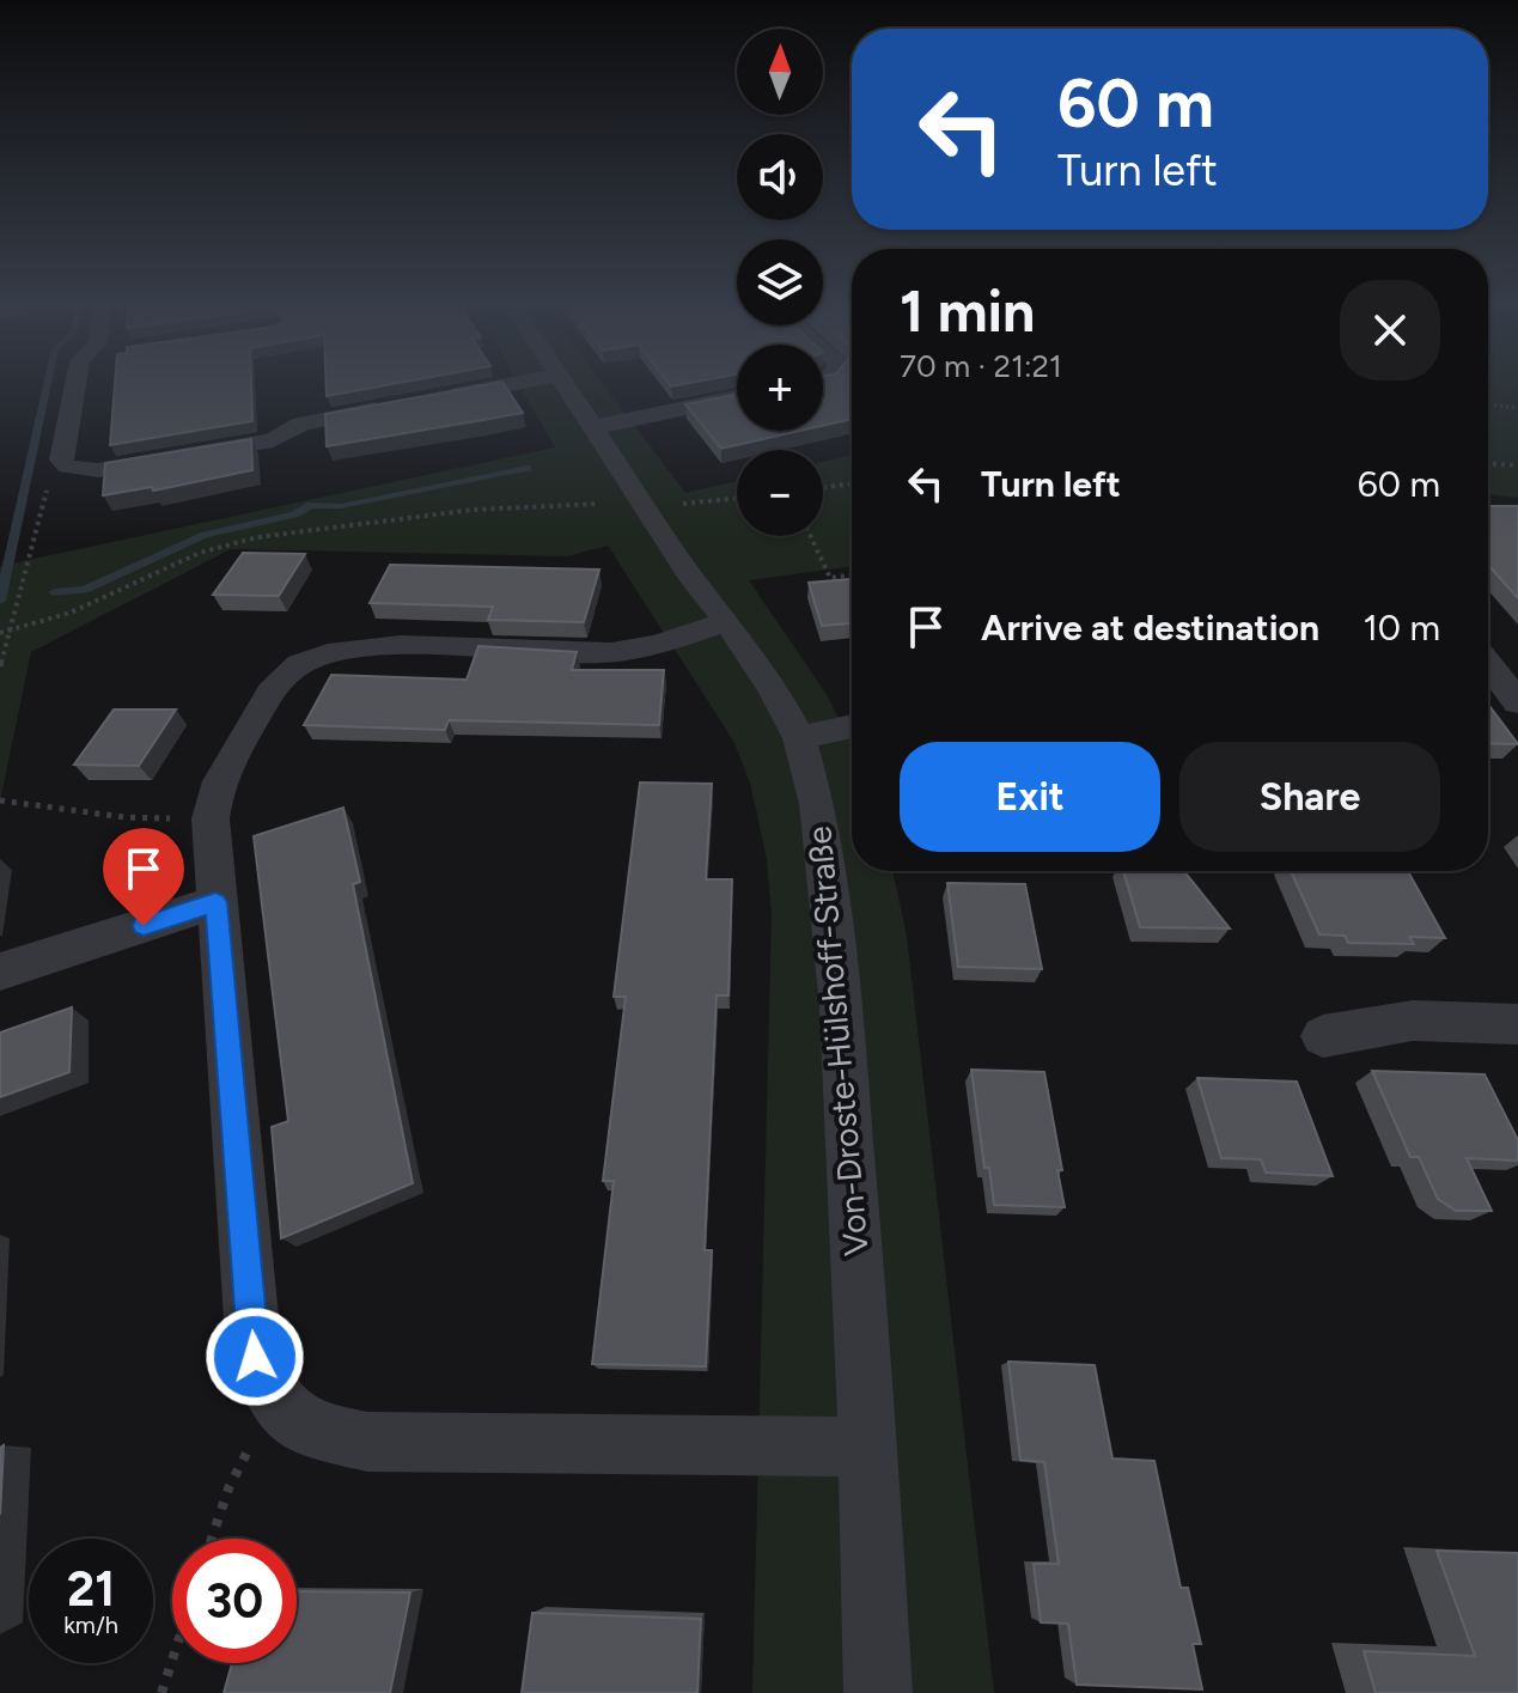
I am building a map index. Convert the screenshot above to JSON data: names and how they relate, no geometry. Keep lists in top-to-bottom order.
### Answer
{
  "streets": {
    "street": ["Von-Droste-Hülshoff-Straße"]
  },
  "north": "top",
  "page": {
    "map_buttons": ["+", "−"],
    "turn": ["60 m", "Turn left"],
    "heading": ["1 min", "70 m · 21:21"],
    "list": [
      {
        "name": "Turn left",
        "value": "60 m"
      },
      {
        "name": "Arrive at destination",
        "value": "10 m"
      }
    ],
    "buttons": ["Exit", "Share"],
    "speed": "21 km/h",
    "limit": "30"
  }
}
